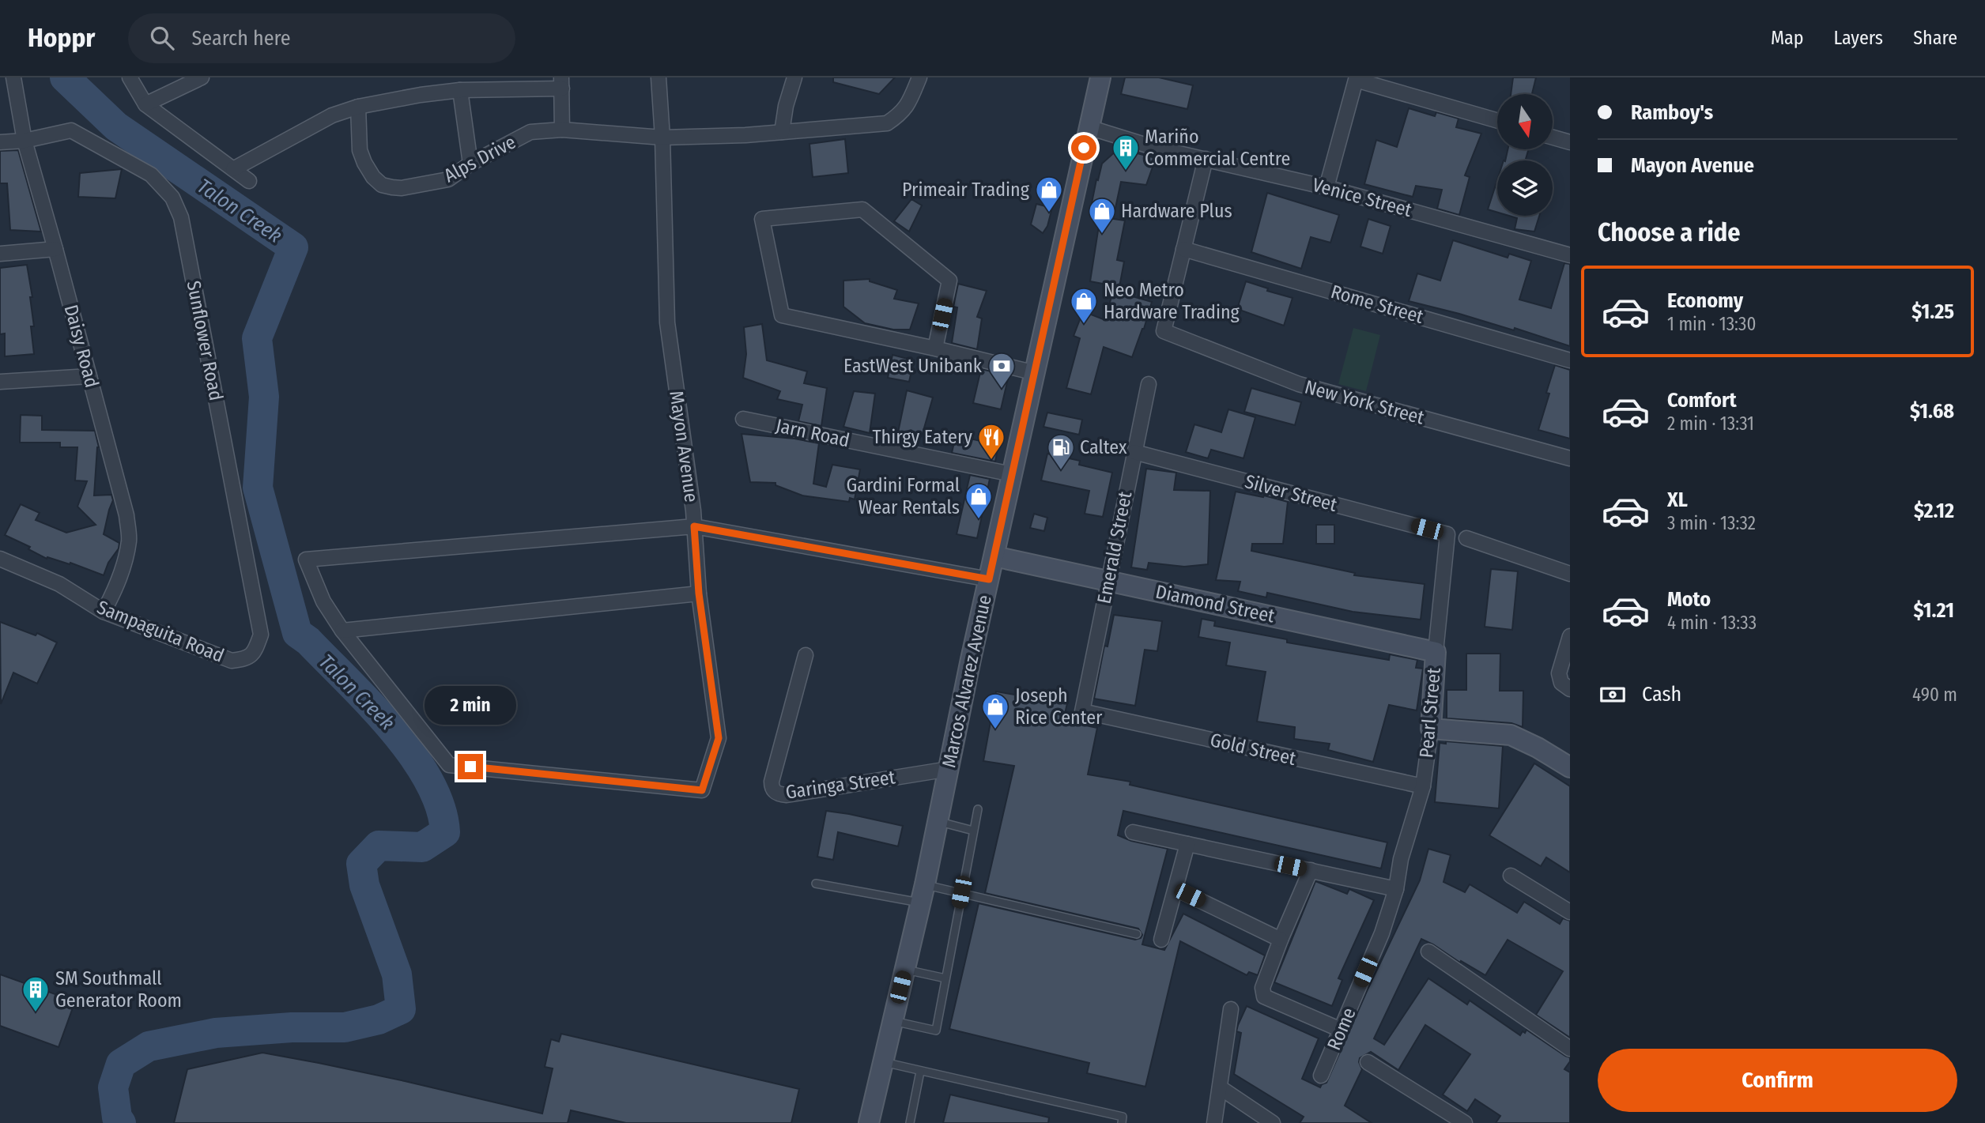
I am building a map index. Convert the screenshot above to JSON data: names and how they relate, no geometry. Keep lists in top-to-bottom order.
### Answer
{
  "streets": {
    "main road": ["Diamond Street", "Marcos Alvarez Avenue", "Pearl Street"],
    "street": [
      "Alps Drive",
      "Venice Street",
      "Rome Street",
      "Sunflower Road",
      "Daisy Road",
      "New York Street",
      "Jarn Road",
      "Mayon Avenue",
      "Silver Street",
      "Emerald Street",
      "Sampaguita Road",
      "Gold Street",
      "Garinga Street",
      "Rome"
    ]
  },
  "crossings": [
    ["Alps Drive", "Mayon Avenue"],
    ["Venice Street", "Marcos Alvarez Avenue"],
    ["Rome Street", "New York Street"],
    ["Sunflower Road", "Daisy Road"],
    ["Sunflower Road", "Sampaguita Road"],
    ["Daisy Road", "Sampaguita Road"],
    ["Jarn Road", "Marcos Alvarez Avenue"],
    ["Silver Street", "Emerald Street"],
    ["Silver Street", "Pearl Street"],
    ["Emerald Street", "Diamond Street"],
    ["Emerald Street", "Gold Street"],
    ["Diamond Street", "Marcos Alvarez Avenue"],
    ["Diamond Street", "Pearl Street"],
    ["Marcos Alvarez Avenue", "Garinga Street"],
    ["Pearl Street", "Gold Street"],
    ["Pearl Street", "Rome"]
  ],
  "water": ["Talon Creek"],
  "places": {
    "building": ["Mariño Commercial Centre", "SM Southmall Generator Room"],
    "shop": [
      "Primeair Trading",
      "Hardware Plus",
      "Neo Metro Hardware Trading",
      "Gardini Formal Wear Rentals",
      "Joseph Rice Center"
    ],
    "bank": ["EastWest Unibank"],
    "restaurant": ["Thirgy Eatery"],
    "fuel station": ["Caltex"]
  },
  "north": "bottom",
  "page": {
    "header": "Hoppr",
    "search": "Search here",
    "nav": ["Map", "Layers", "Share"],
    "banner": ["Ramboy's", "Mayon Avenue"],
    "heading": "Choose a ride",
    "list": [
      {
        "name": "Economy",
        "note": "1 min · 13:30",
        "value": "$1.25"
      },
      {
        "name": "Comfort",
        "note": "2 min · 13:31",
        "value": "$1.68"
      },
      {
        "name": "XL",
        "note": "3 min · 13:32",
        "value": "$2.12"
      },
      {
        "name": "Moto",
        "note": "4 min · 13:33",
        "value": "$1.21"
      }
    ],
    "pay": ["Cash", "490 m"],
    "bubble": "2 min",
    "buttons": "Confirm"
  }
}
